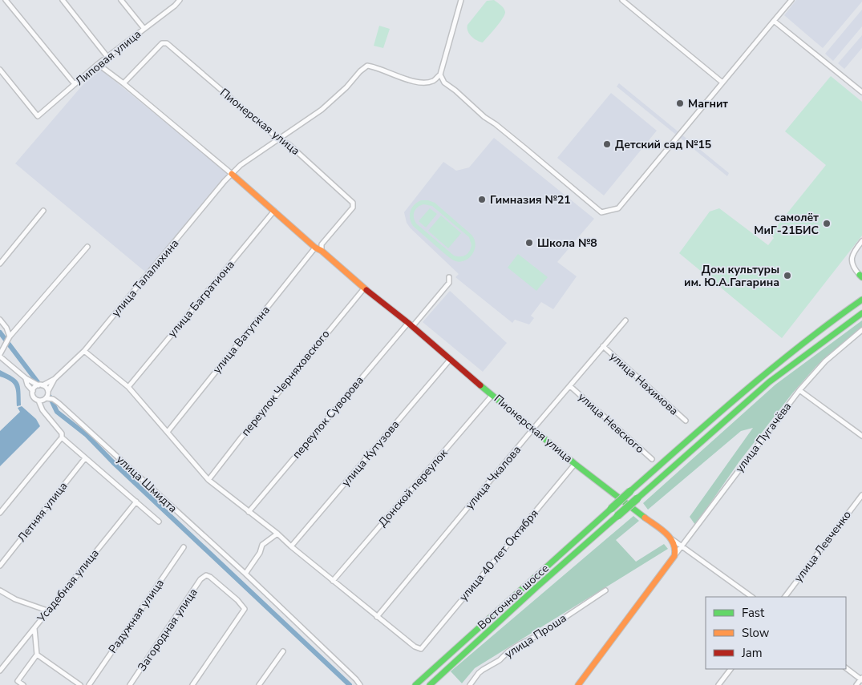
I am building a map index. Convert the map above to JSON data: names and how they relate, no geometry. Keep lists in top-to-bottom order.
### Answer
{
  "streets": {
    "main road": ["Пионерская улица", "улица Пугачёва", "Восточное шоссе"],
    "street": [
      "Липовая улица",
      "улица Талалихина",
      "улица Багратиона",
      "улица Ватутина",
      "переулок Черняховского",
      "улица Нахимова",
      "переулок Суворова",
      "улица Невского",
      "улица Кутузова",
      "улица Чкалова",
      "улица Шмидта",
      "Донской переулок",
      "Летняя улица",
      "улица Левченко",
      "улица 40 лет Октября",
      "Усадебная улица",
      "Радужная улица",
      "Загородная улица",
      "улица Проша"
    ]
  },
  "crossings": [
    ["Липовая улица", "Пионерская улица"],
    ["Пионерская улица", "улица Талалихина"],
    ["Пионерская улица", "улица Багратиона"],
    ["Пионерская улица", "улица Ватутина"],
    ["Пионерская улица", "переулок Черняховского"],
    ["Пионерская улица", "переулок Суворова"],
    ["Пионерская улица", "улица Пугачёва"],
    ["Пионерская улица", "улица Кутузова"],
    ["Пионерская улица", "улица Чкалова"],
    ["Пионерская улица", "Донской переулок"],
    ["Пионерская улица", "улица 40 лет Октября"],
    ["улица Нахимова", "улица Чкалова"],
    ["улица Невского", "улица Чкалова"],
    ["улица Чкалова", "улица 40 лет Октября"]
  ],
  "places": [
    "Магнит",
    "Детский сад №15",
    "Гимназия №21",
    "самолёт МиГ-21БИС",
    "Школа №8",
    "Дом культуры им. Ю.А.Гагарина"
  ],
  "legend": ["Fast", "Slow", "Jam"]
}
